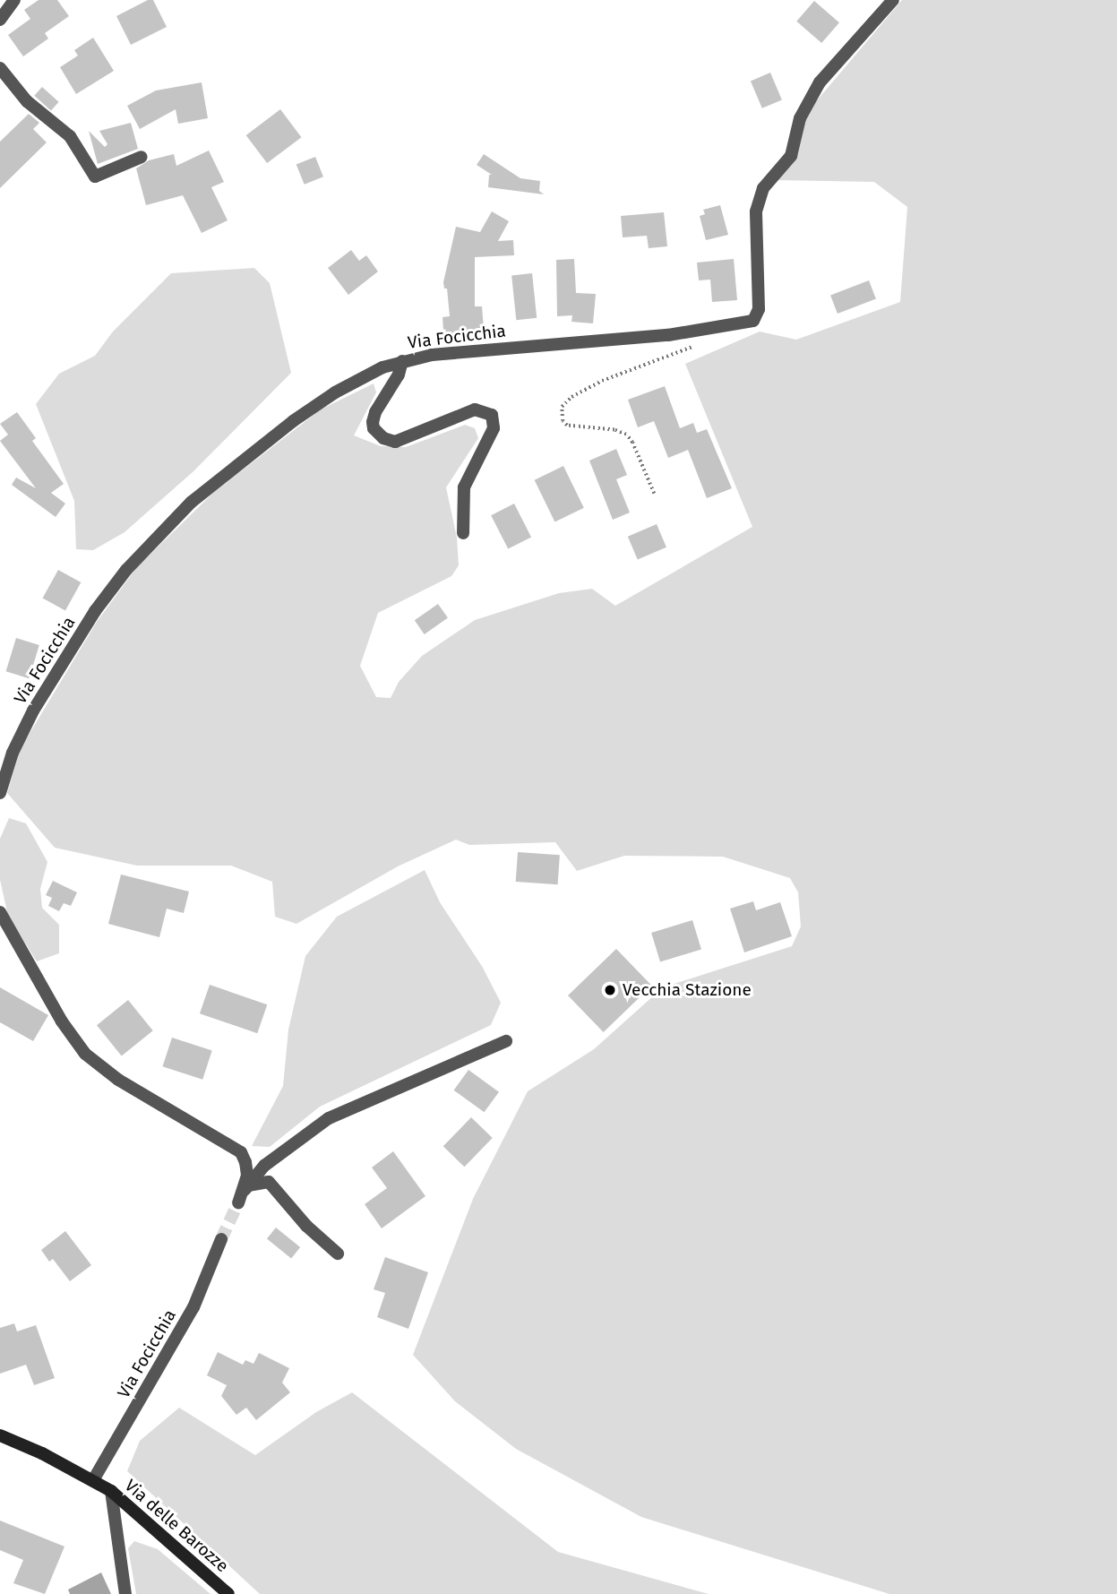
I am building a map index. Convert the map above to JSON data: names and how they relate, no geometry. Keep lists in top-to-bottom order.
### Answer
{
  "streets": {
    "main road": ["Via delle Barozze"],
    "street": ["Via Focicchia"]
  },
  "crossings": [
    ["Via Focicchia", "Via delle Barozze"]
  ],
  "places": ["Vecchia Stazione"]
}
